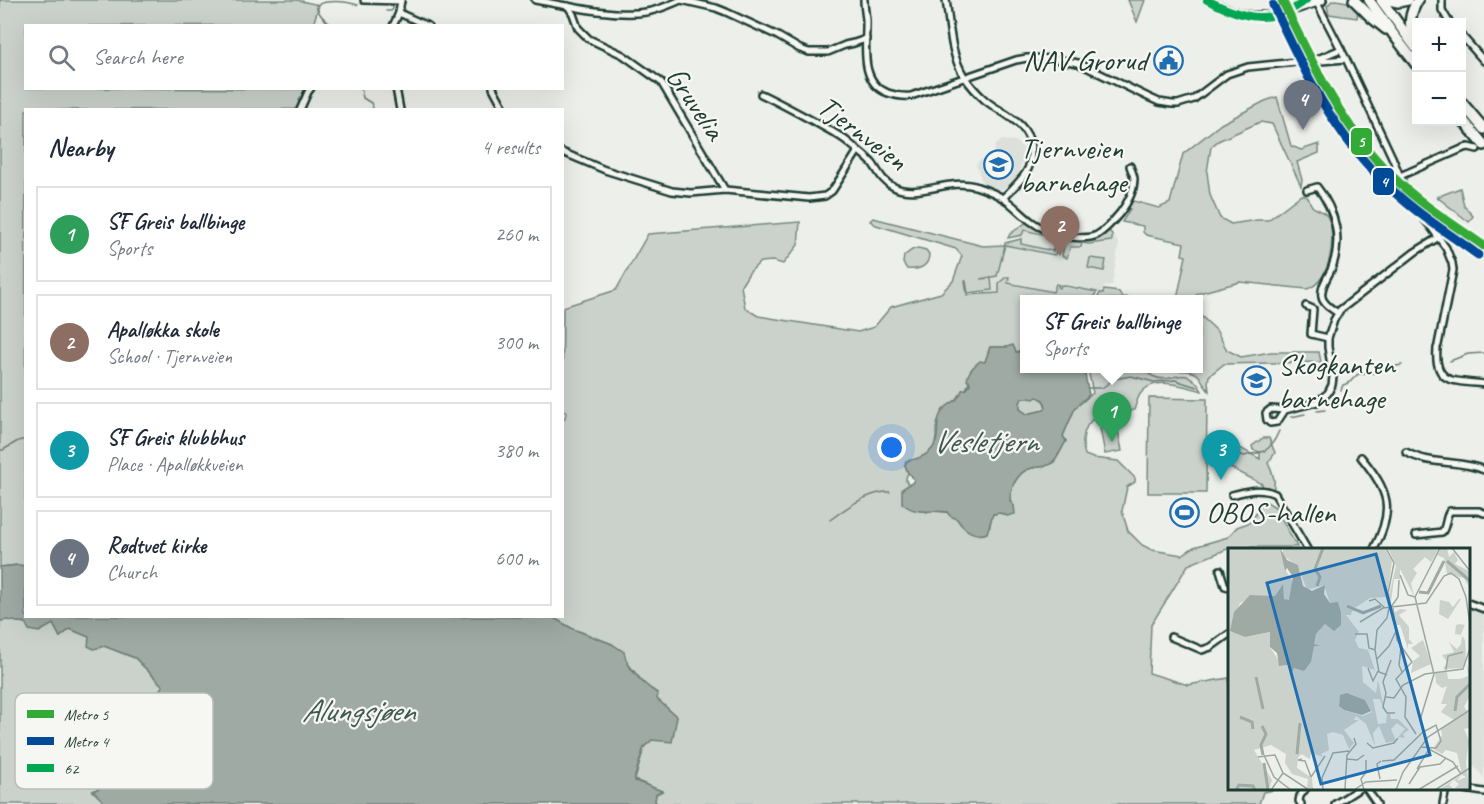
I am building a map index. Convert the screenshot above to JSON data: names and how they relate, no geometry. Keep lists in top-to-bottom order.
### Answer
{
  "streets": {
    "street": ["Gruvelia", "Tjernveien"]
  },
  "water": ["Vesletjern", "Alungsjøen"],
  "places": {
    "public building": ["NAV Grorud"],
    "school or university": ["Tjernveien barnehage", "Skogkanten barnehage"],
    "sports": ["OBOS-hallen"]
  },
  "lines": ["metro line 5", "transit line 62", "metro line 4"],
  "legend": ["Metro 5", "Metro 4", "62"],
  "page": {
    "map_buttons": ["+", "−"],
    "search": "Search here",
    "pins": [
      "4",
      "2",
      "1",
      "3"
    ],
    "heading": ["Nearby", "4 results"],
    "list": [
      {
        "mark": "1",
        "name": "SF Greis ballbinge",
        "note": "Sports",
        "value": "260 m"
      },
      {
        "mark": "2",
        "name": "Apalløkka skole",
        "note": "School · Tjernveien",
        "value": "300 m"
      },
      {
        "mark": "3",
        "name": "SF Greis klubbhus",
        "note": "Place · Apalløkkveien",
        "value": "380 m"
      },
      {
        "mark": "4",
        "name": "Rødtvet kirke",
        "note": "Church",
        "value": "600 m"
      }
    ],
    "popup": ["SF Greis ballbinge", "Sports"]
  }
}
